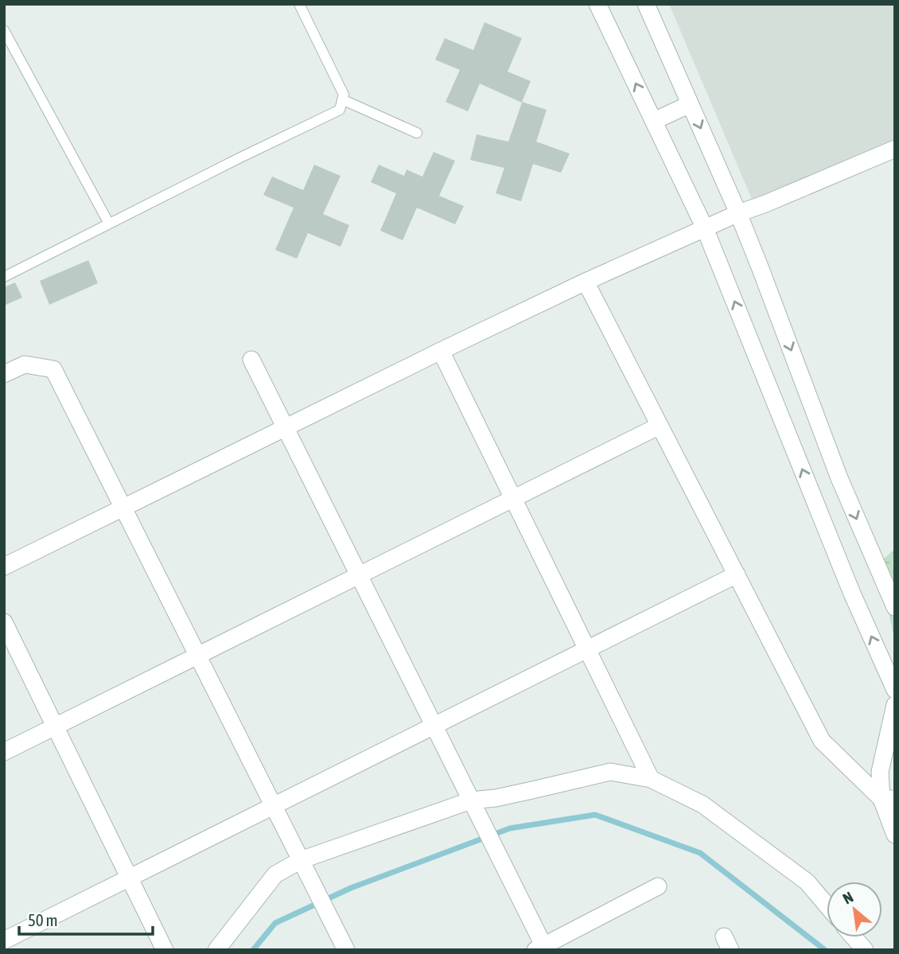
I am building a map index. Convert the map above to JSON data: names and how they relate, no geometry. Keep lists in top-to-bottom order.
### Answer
{
  "scale_bar": "50 m",
  "north": "top left"
}
